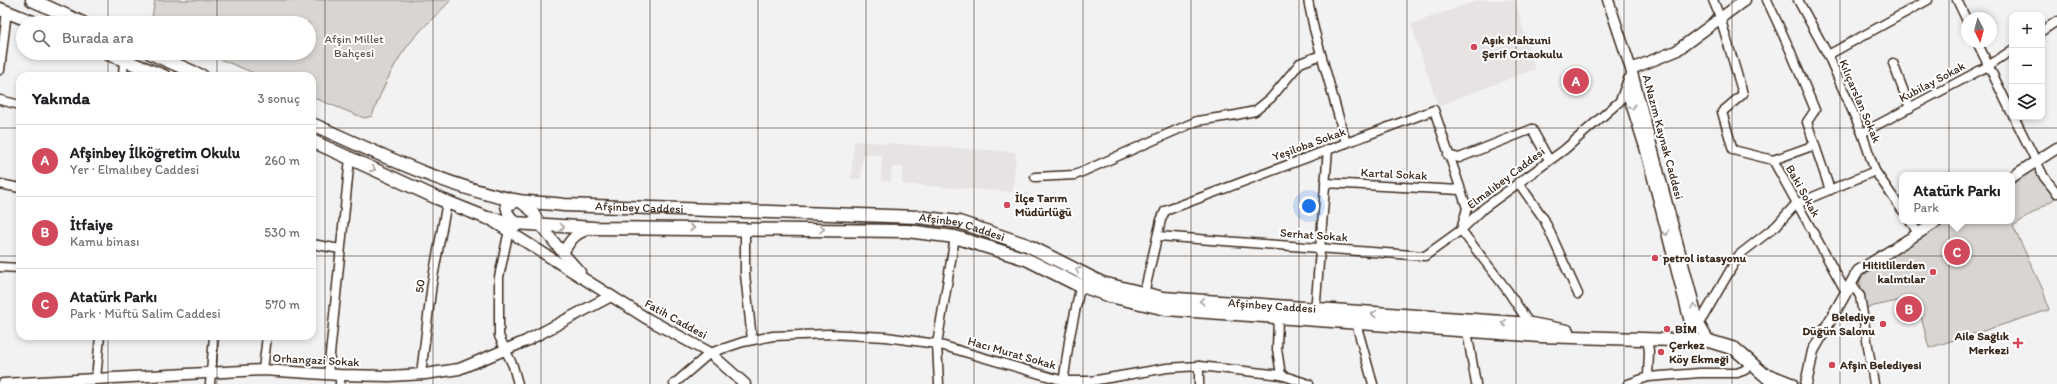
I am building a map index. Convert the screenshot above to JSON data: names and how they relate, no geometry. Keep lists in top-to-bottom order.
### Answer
{
  "streets": {
    "main road": ["Afşinbey Caddesi"],
    "street": [
      "Kubilay Sokak",
      "Kılıçarslan Sokak",
      "A.Nazım Kaynak Caddesi",
      "Yeşiloba Sokak",
      "Kartal Sokak",
      "Elmalıbey Caddesi",
      "Baki Sokak",
      "Serhat Sokak",
      "50",
      "Fatih Caddesi",
      "Hacı Murat Sokak",
      "Orhangazi Sokak"
    ]
  },
  "crossings": [
    ["Kubilay Sokak", "Kılıçarslan Sokak"],
    ["A.Nazım Kaynak Caddesi", "Elmalıbey Caddesi"],
    ["A.Nazım Kaynak Caddesi", "Afşinbey Caddesi"],
    ["Yeşiloba Sokak", "Kartal Sokak"],
    ["Yeşiloba Sokak", "Afşinbey Caddesi"],
    ["Yeşiloba Sokak", "Serhat Sokak"],
    ["Elmalıbey Caddesi", "Serhat Sokak"],
    ["Afşinbey Caddesi", "50"],
    ["50", "Orhangazi Sokak"],
    ["Fatih Caddesi", "Hacı Murat Sokak"],
    ["Fatih Caddesi", "Orhangazi Sokak"]
  ],
  "parks": ["Afşin Millet Bahçesi"],
  "places": {
    "other": [
      "Aşık Mahzuni Şerif Ortaokulu",
      "İlçe Tarım Müdürlüğü",
      "petrol istasyonu",
      "Hititlilerden kalıntılar",
      "Belediye Düğün Salonu",
      "BİM",
      "Çerkez Köy Ekmeği",
      "Afşin Belediyesi"
    ],
    "health": ["Aile Sağlık Merkezi"]
  },
  "north": "bottom",
  "page": {
    "map_buttons": ["+", "−"],
    "search": "Burada ara",
    "pins": ["A", "C", "B"],
    "heading": ["Yakında", "3 sonuç"],
    "list": [
      {
        "mark": "A",
        "name": "Afşinbey İlköğretim Okulu",
        "note": "Yer · Elmalıbey Caddesi",
        "value": "260 m"
      },
      {
        "mark": "B",
        "name": "İtfaiye",
        "note": "Kamu binası",
        "value": "530 m"
      },
      {
        "mark": "C",
        "name": "Atatürk Parkı",
        "note": "Park · Müftü Salim Caddesi",
        "value": "570 m"
      }
    ],
    "popup": ["Atatürk Parkı", "Park"]
  }
}
